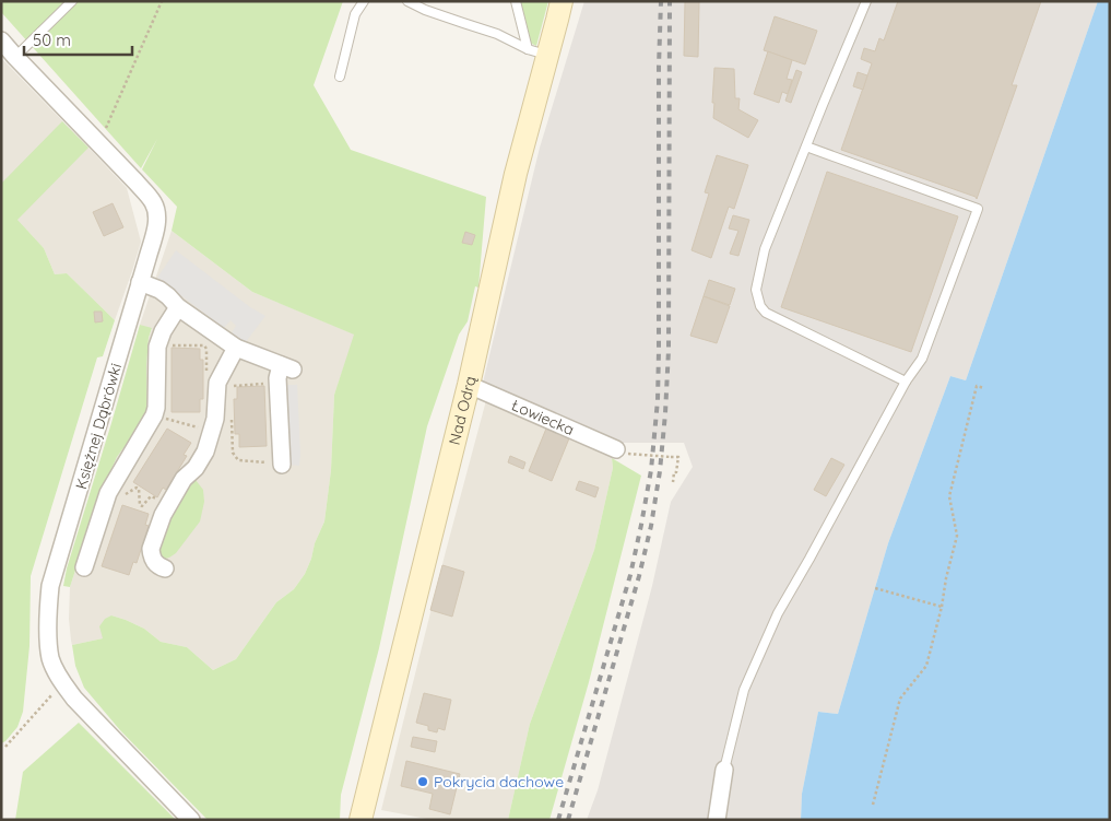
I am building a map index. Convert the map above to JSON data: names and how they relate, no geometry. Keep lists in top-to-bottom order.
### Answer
{
  "streets": {
    "street": ["Nad Odrą", "Łowiecka", "Księżnej Dąbrówki"]
  },
  "crossings": [
    ["Nad Odrą", "Łowiecka"]
  ],
  "places": ["Pokrycia dachowe"],
  "scale_bar": "50 m"
}
